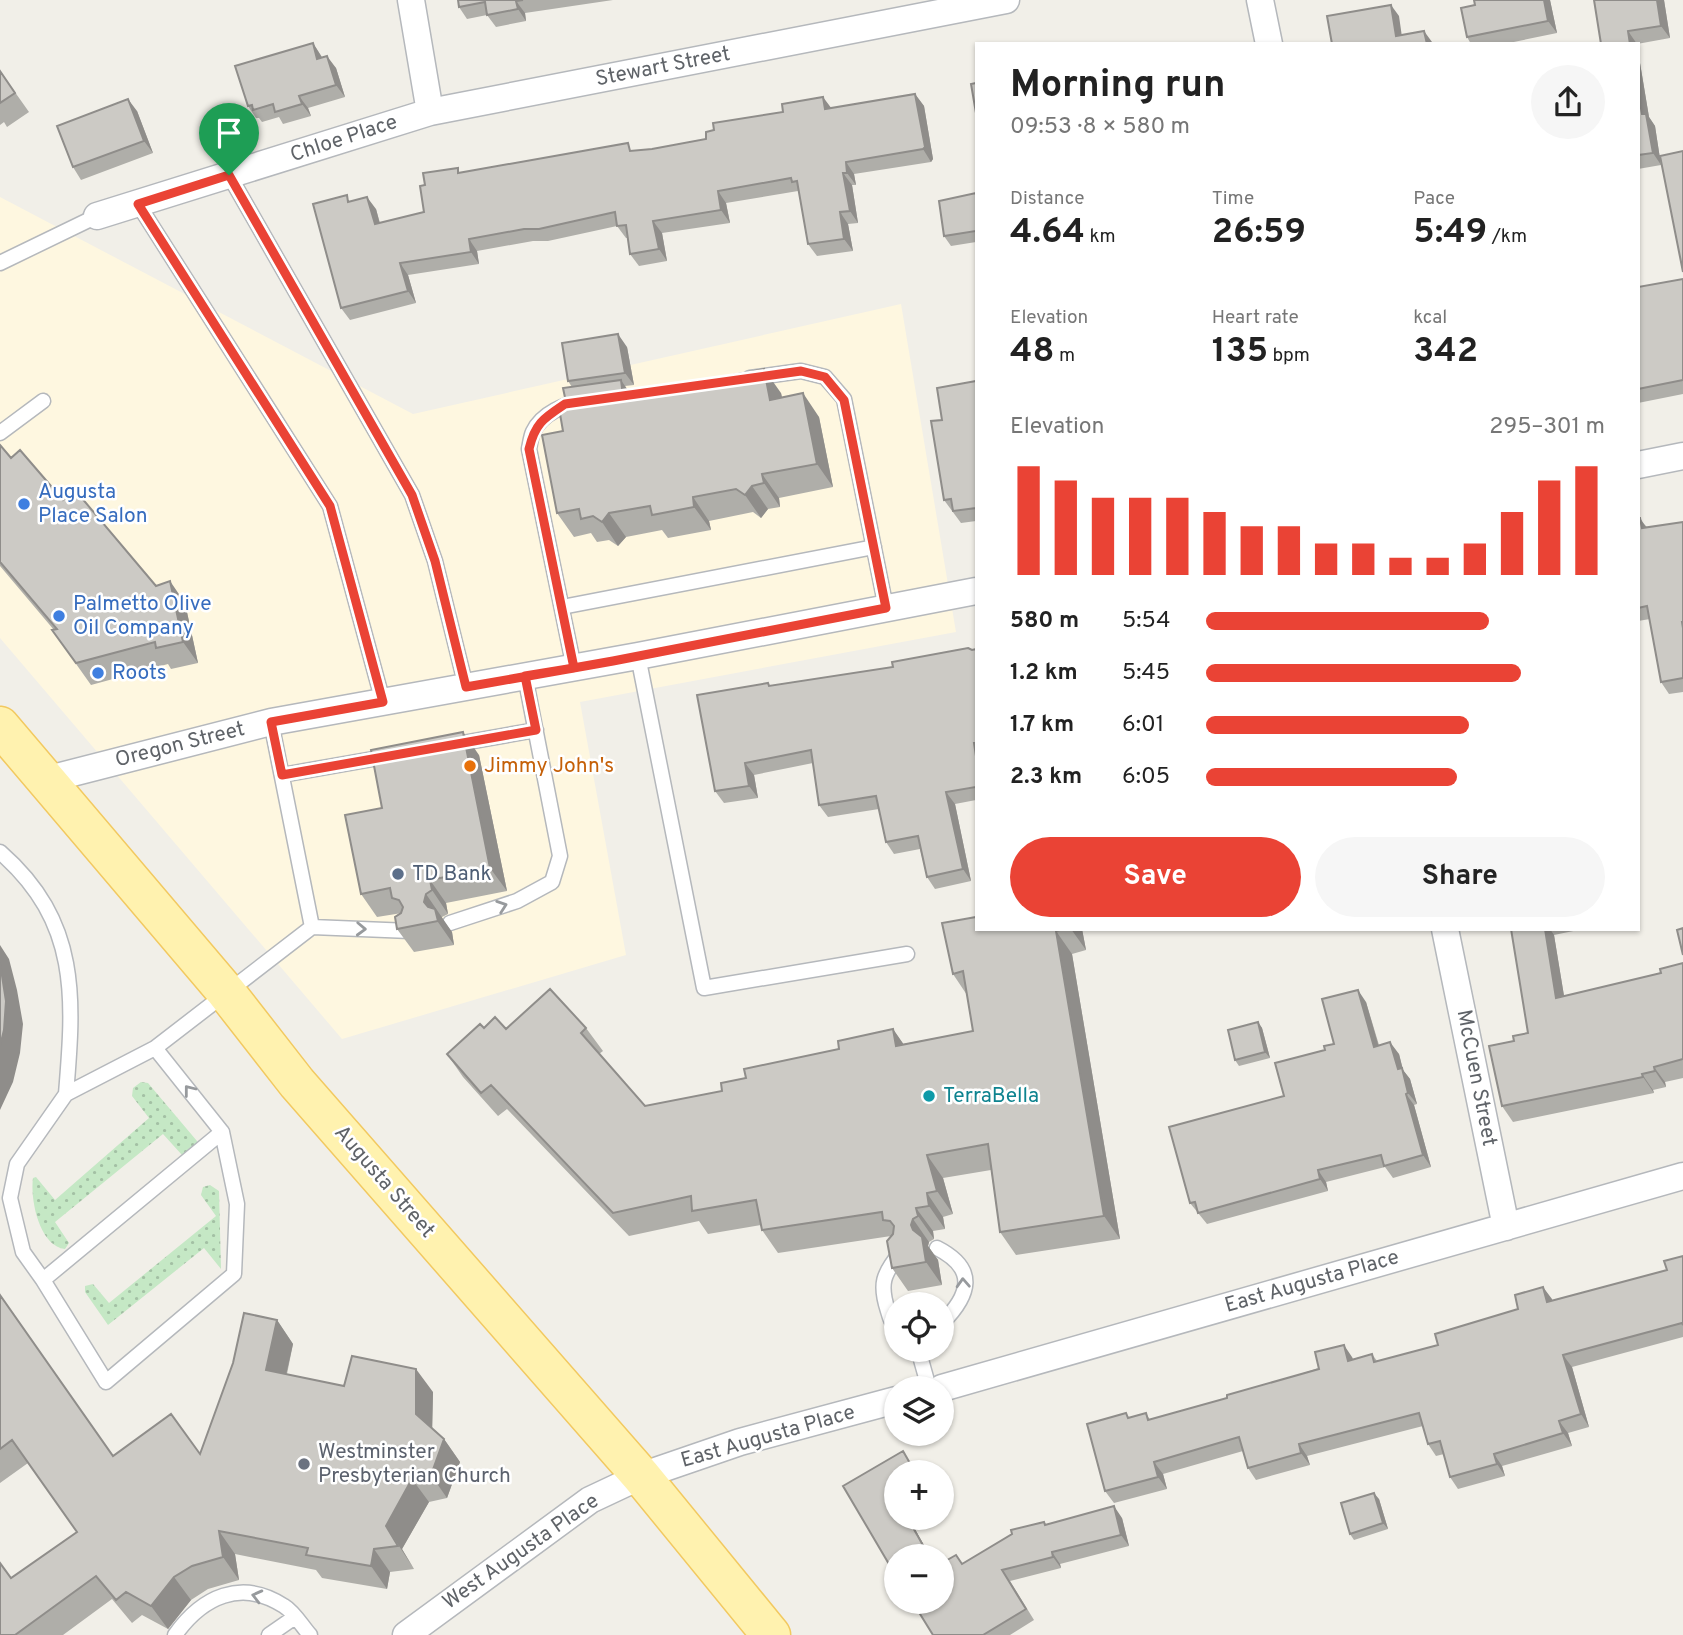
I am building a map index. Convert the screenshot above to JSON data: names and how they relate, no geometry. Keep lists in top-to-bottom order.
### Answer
{
  "streets": {
    "main road": ["Augusta Street"],
    "street": [
      "Stewart Street",
      "Chloe Place",
      "Oregon Street",
      "McCuen Street",
      "East Augusta Place",
      "West Augusta Place"
    ]
  },
  "crossings": [
    ["Stewart Street", "Chloe Place"],
    ["Oregon Street", "Augusta Street"],
    ["McCuen Street", "East Augusta Place"],
    ["Augusta Street", "East Augusta Place"],
    ["Augusta Street", "West Augusta Place"],
    ["East Augusta Place", "West Augusta Place"]
  ],
  "places": [
    "Augusta Place Salon",
    "Palmetto Olive Oil Company",
    "Roots",
    "Jimmy John's",
    "TD Bank",
    "TerraBella",
    "Westminster Presbyterian Church"
  ],
  "page": {
    "heading": ["Morning run", "09:53 · 8 × 580 m"],
    "stats": [
      ["Distance", "4.64 km"],
      ["Time", "26:59"],
      ["Pace", "5:49 /km"],
      ["Elevation", "48 m"],
      ["Heart rate", "135 bpm"],
      ["kcal", "342"]
    ],
    "chart": ["Elevation", "295–301 m"],
    "list": [
      {
        "name": "580 m",
        "note": "5:54"
      },
      {
        "name": "1.2 km",
        "note": "5:45"
      },
      {
        "name": "1.7 km",
        "note": "6:01"
      },
      {
        "name": "2.3 km",
        "note": "6:05"
      }
    ],
    "buttons": ["Save", "Share"],
    "map_buttons": ["+", "−"]
  }
}
